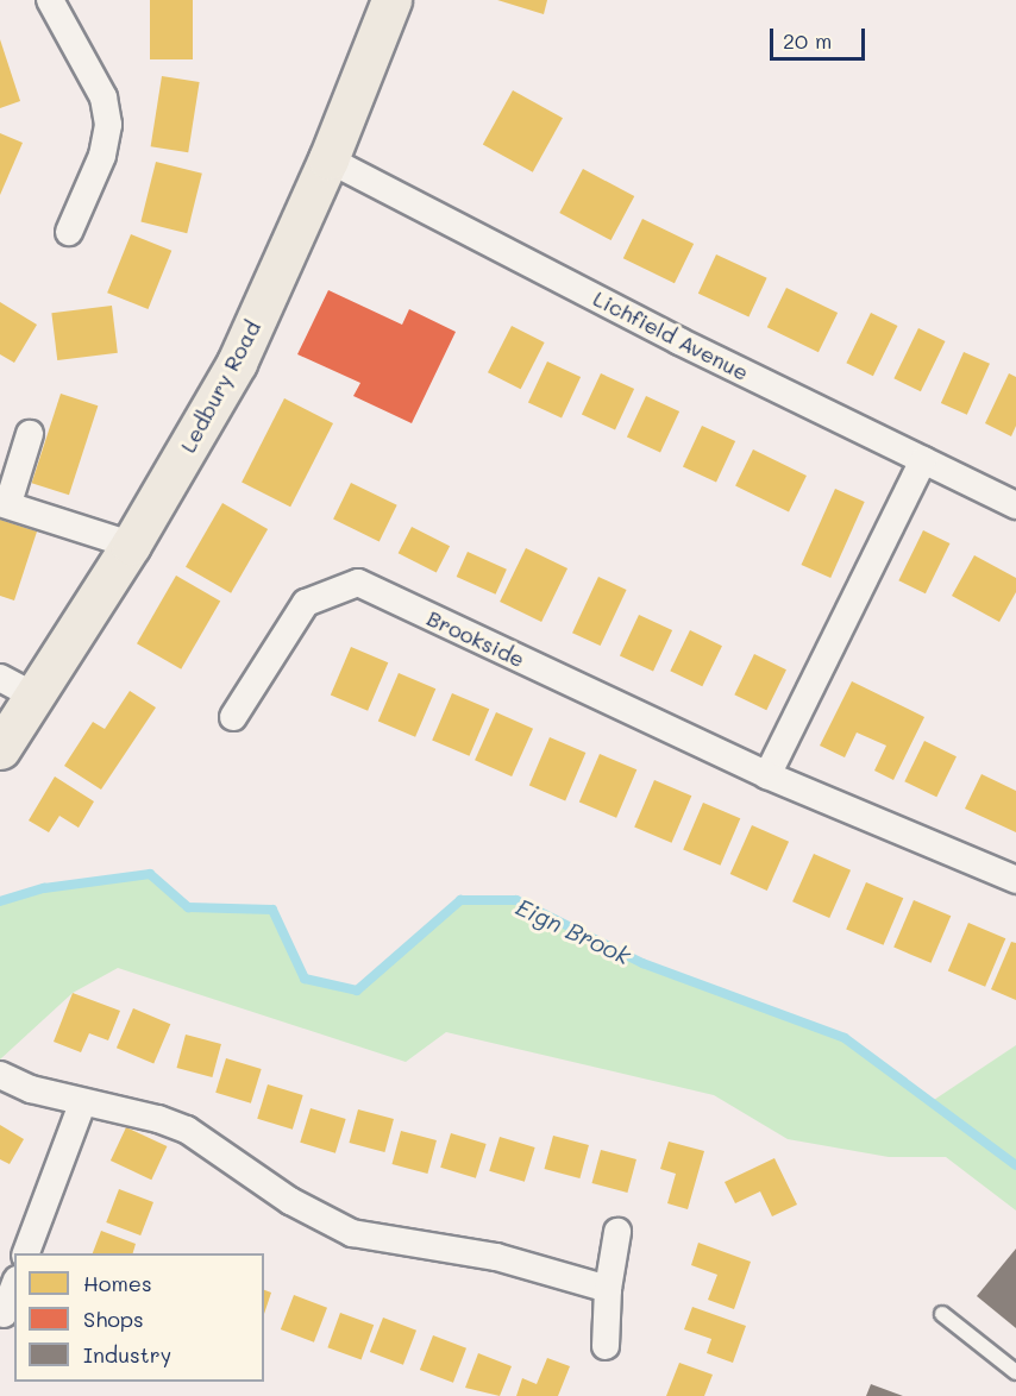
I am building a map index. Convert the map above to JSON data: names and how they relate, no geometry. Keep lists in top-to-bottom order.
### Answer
{
  "streets": {
    "highway": ["Ledbury Road"],
    "street": ["Lichfield Avenue", "Brookside"]
  },
  "crossings": [
    ["Lichfield Avenue", "Ledbury Road"]
  ],
  "water": ["Eign Brook"],
  "legend": ["Homes", "Shops", "Industry"],
  "scale_bar": "20 m"
}
